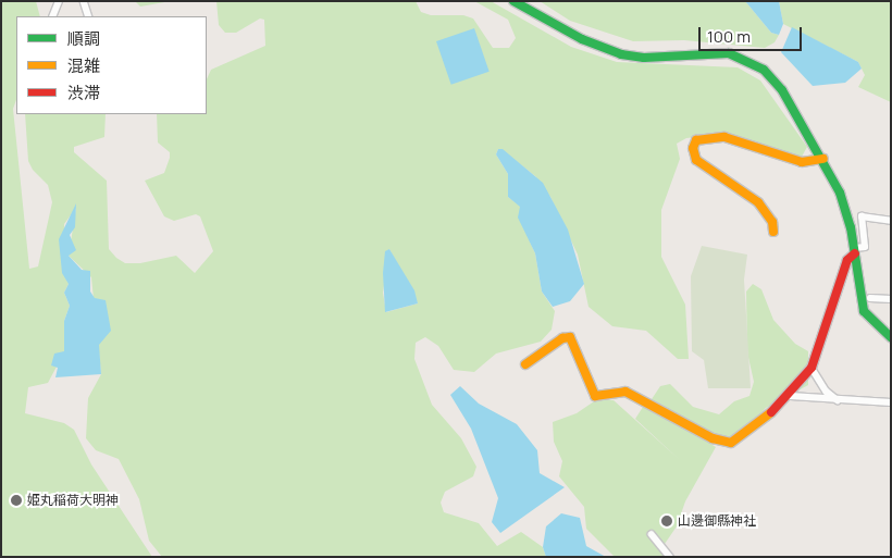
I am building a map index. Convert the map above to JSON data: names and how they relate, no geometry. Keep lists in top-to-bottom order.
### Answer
{
  "places": ["姫丸稲荷大明神", "山邊御縣神社"],
  "legend": ["順調", "混雑", "渋滞"],
  "scale_bar": "100 m"
}
